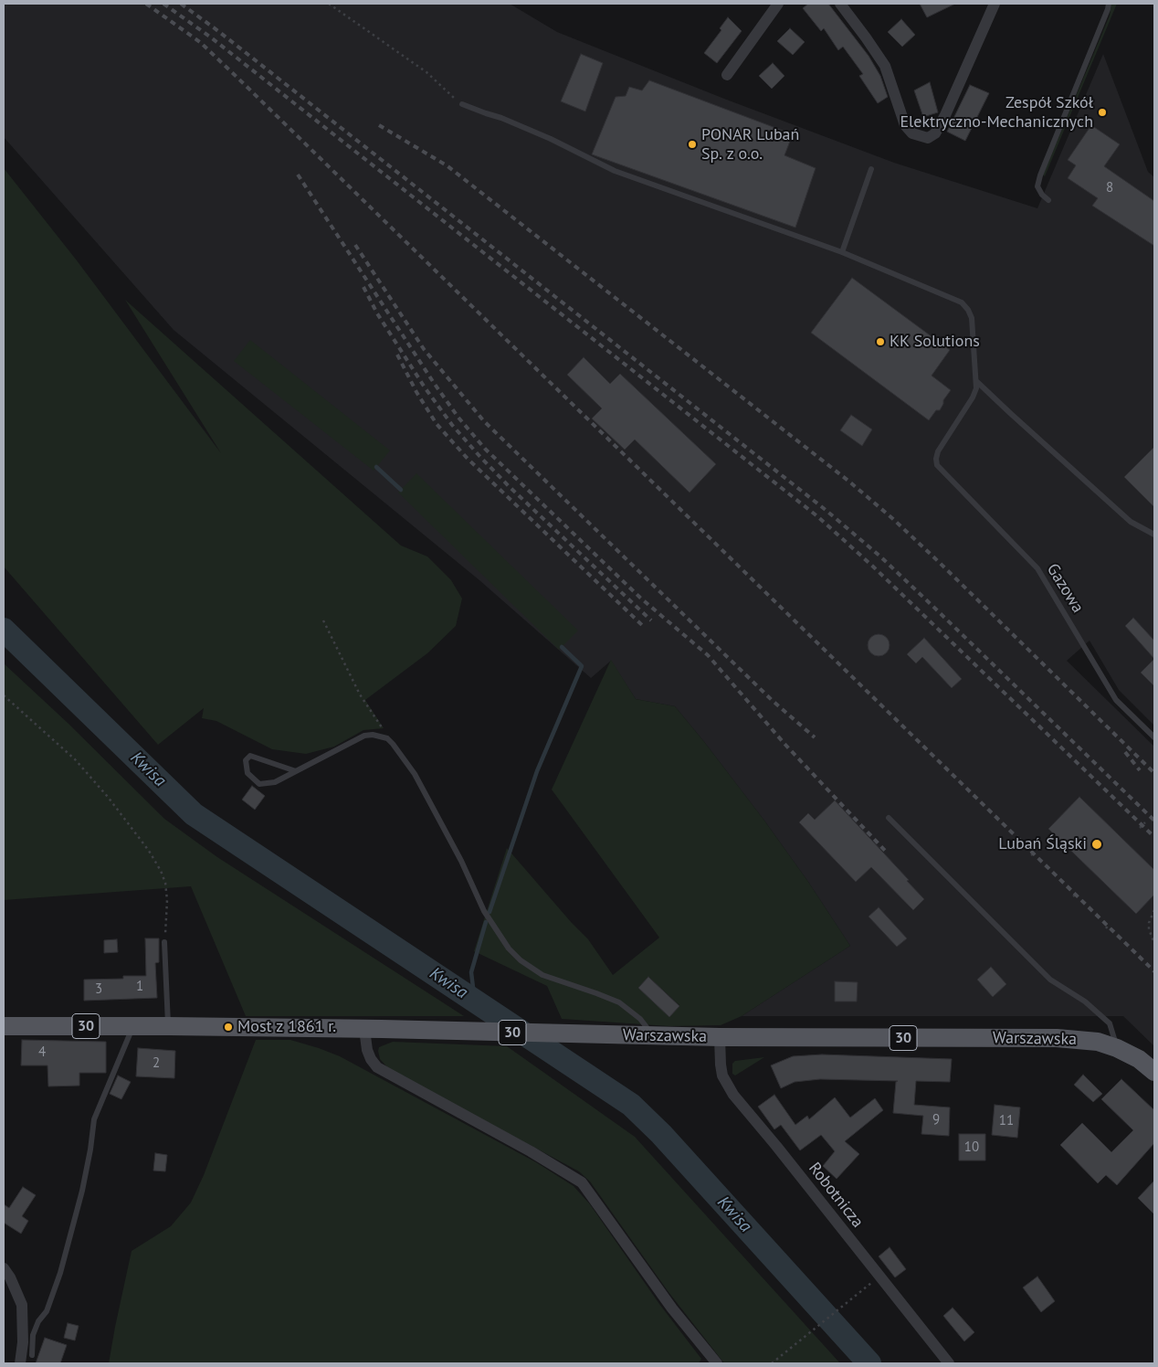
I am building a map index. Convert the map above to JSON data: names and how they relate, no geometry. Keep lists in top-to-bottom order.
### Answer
{
  "streets": {
    "main road": ["30", "Warszawska"],
    "street": ["Robotnicza"],
    "lane": ["Gazowa"]
  },
  "crossings": [
    ["30", "Warszawska"],
    ["Warszawska", "Robotnicza"]
  ],
  "water": ["Kwisa"],
  "places": [
    "Zespół Szkół Elektryczno-Mechanicznych",
    "PONAR Lubań Sp. z o.o.",
    "KK Solutions",
    "Lubań Śląski",
    "Most z 1861 r."
  ],
  "house_numbers": [
    "8",
    "1",
    "3",
    "4",
    "2",
    "9",
    "11",
    "10"
  ]
}
